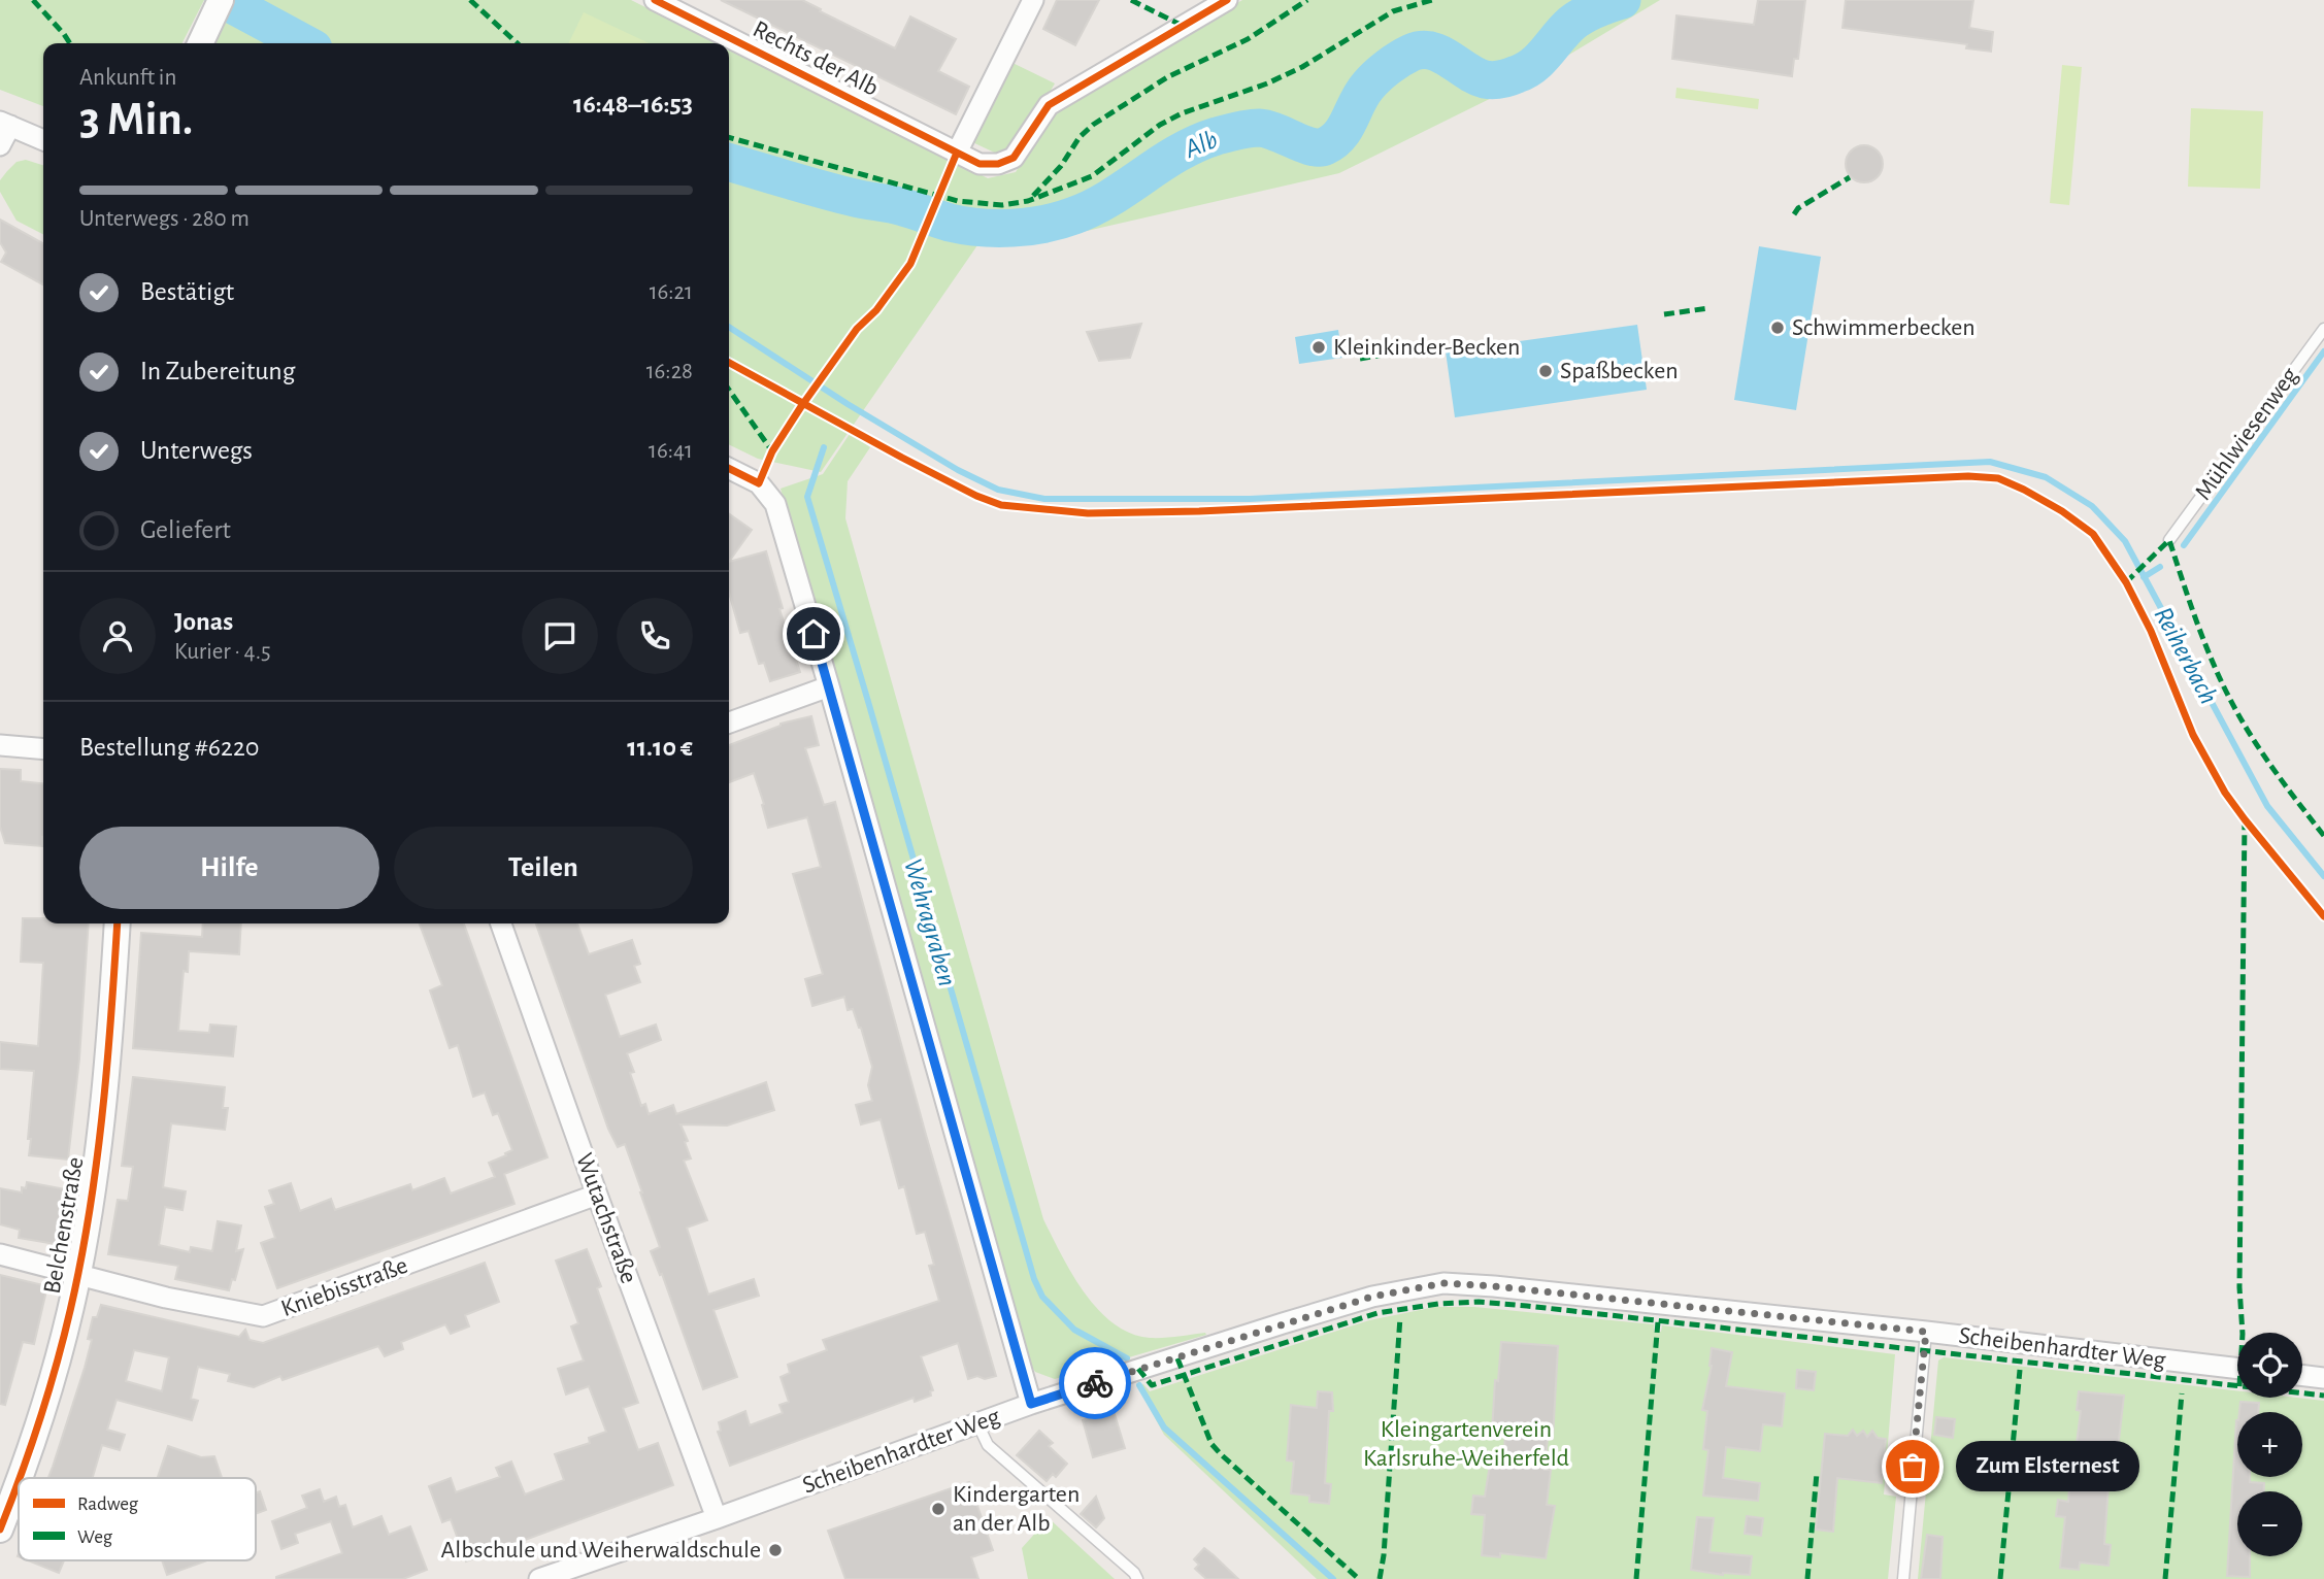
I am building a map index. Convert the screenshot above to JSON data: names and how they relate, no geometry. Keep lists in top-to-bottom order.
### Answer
{
  "streets": {
    "street": [
      "Rechts der Alb",
      "Wutachstraße",
      "Belchenstraße",
      "Kniebisstraße",
      "Scheibenhardter Weg"
    ],
    "lane": ["Mühlwiesenweg"]
  },
  "crossings": [
    ["Wutachstraße", "Kniebisstraße"],
    ["Wutachstraße", "Scheibenhardter Weg"],
    ["Belchenstraße", "Kniebisstraße"]
  ],
  "water": ["Alb", "Reiherbach", "Wehragraben"],
  "parks": ["Kleingartenverein Karlsruhe-Weiherfeld"],
  "places": [
    "Schwimmerbecken",
    "Kleinkinder-Becken",
    "Spaßbecken",
    "Zum Elsternest",
    "Kindergarten an der Alb",
    "Albschule und Weiherwaldschule"
  ],
  "legend": ["Radweg", "Weg"],
  "page": {
    "heading": ["3 Min.", "Ankunft in", "16:48–16:53"],
    "panel": [
      "Jonas",
      "Kurier · 4.5",
      "Bestellung #6220",
      "11.10 €"
    ],
    "bar": "Unterwegs · 280 m",
    "list": [
      ["Bestätigt", "16:21"],
      ["In Zubereitung", "16:28"],
      ["Unterwegs", "16:41"],
      "Geliefert"
    ],
    "buttons": ["Hilfe", "Teilen"],
    "map_buttons": ["+", "−"],
    "bubble": "Zum Elsternest"
  }
}
